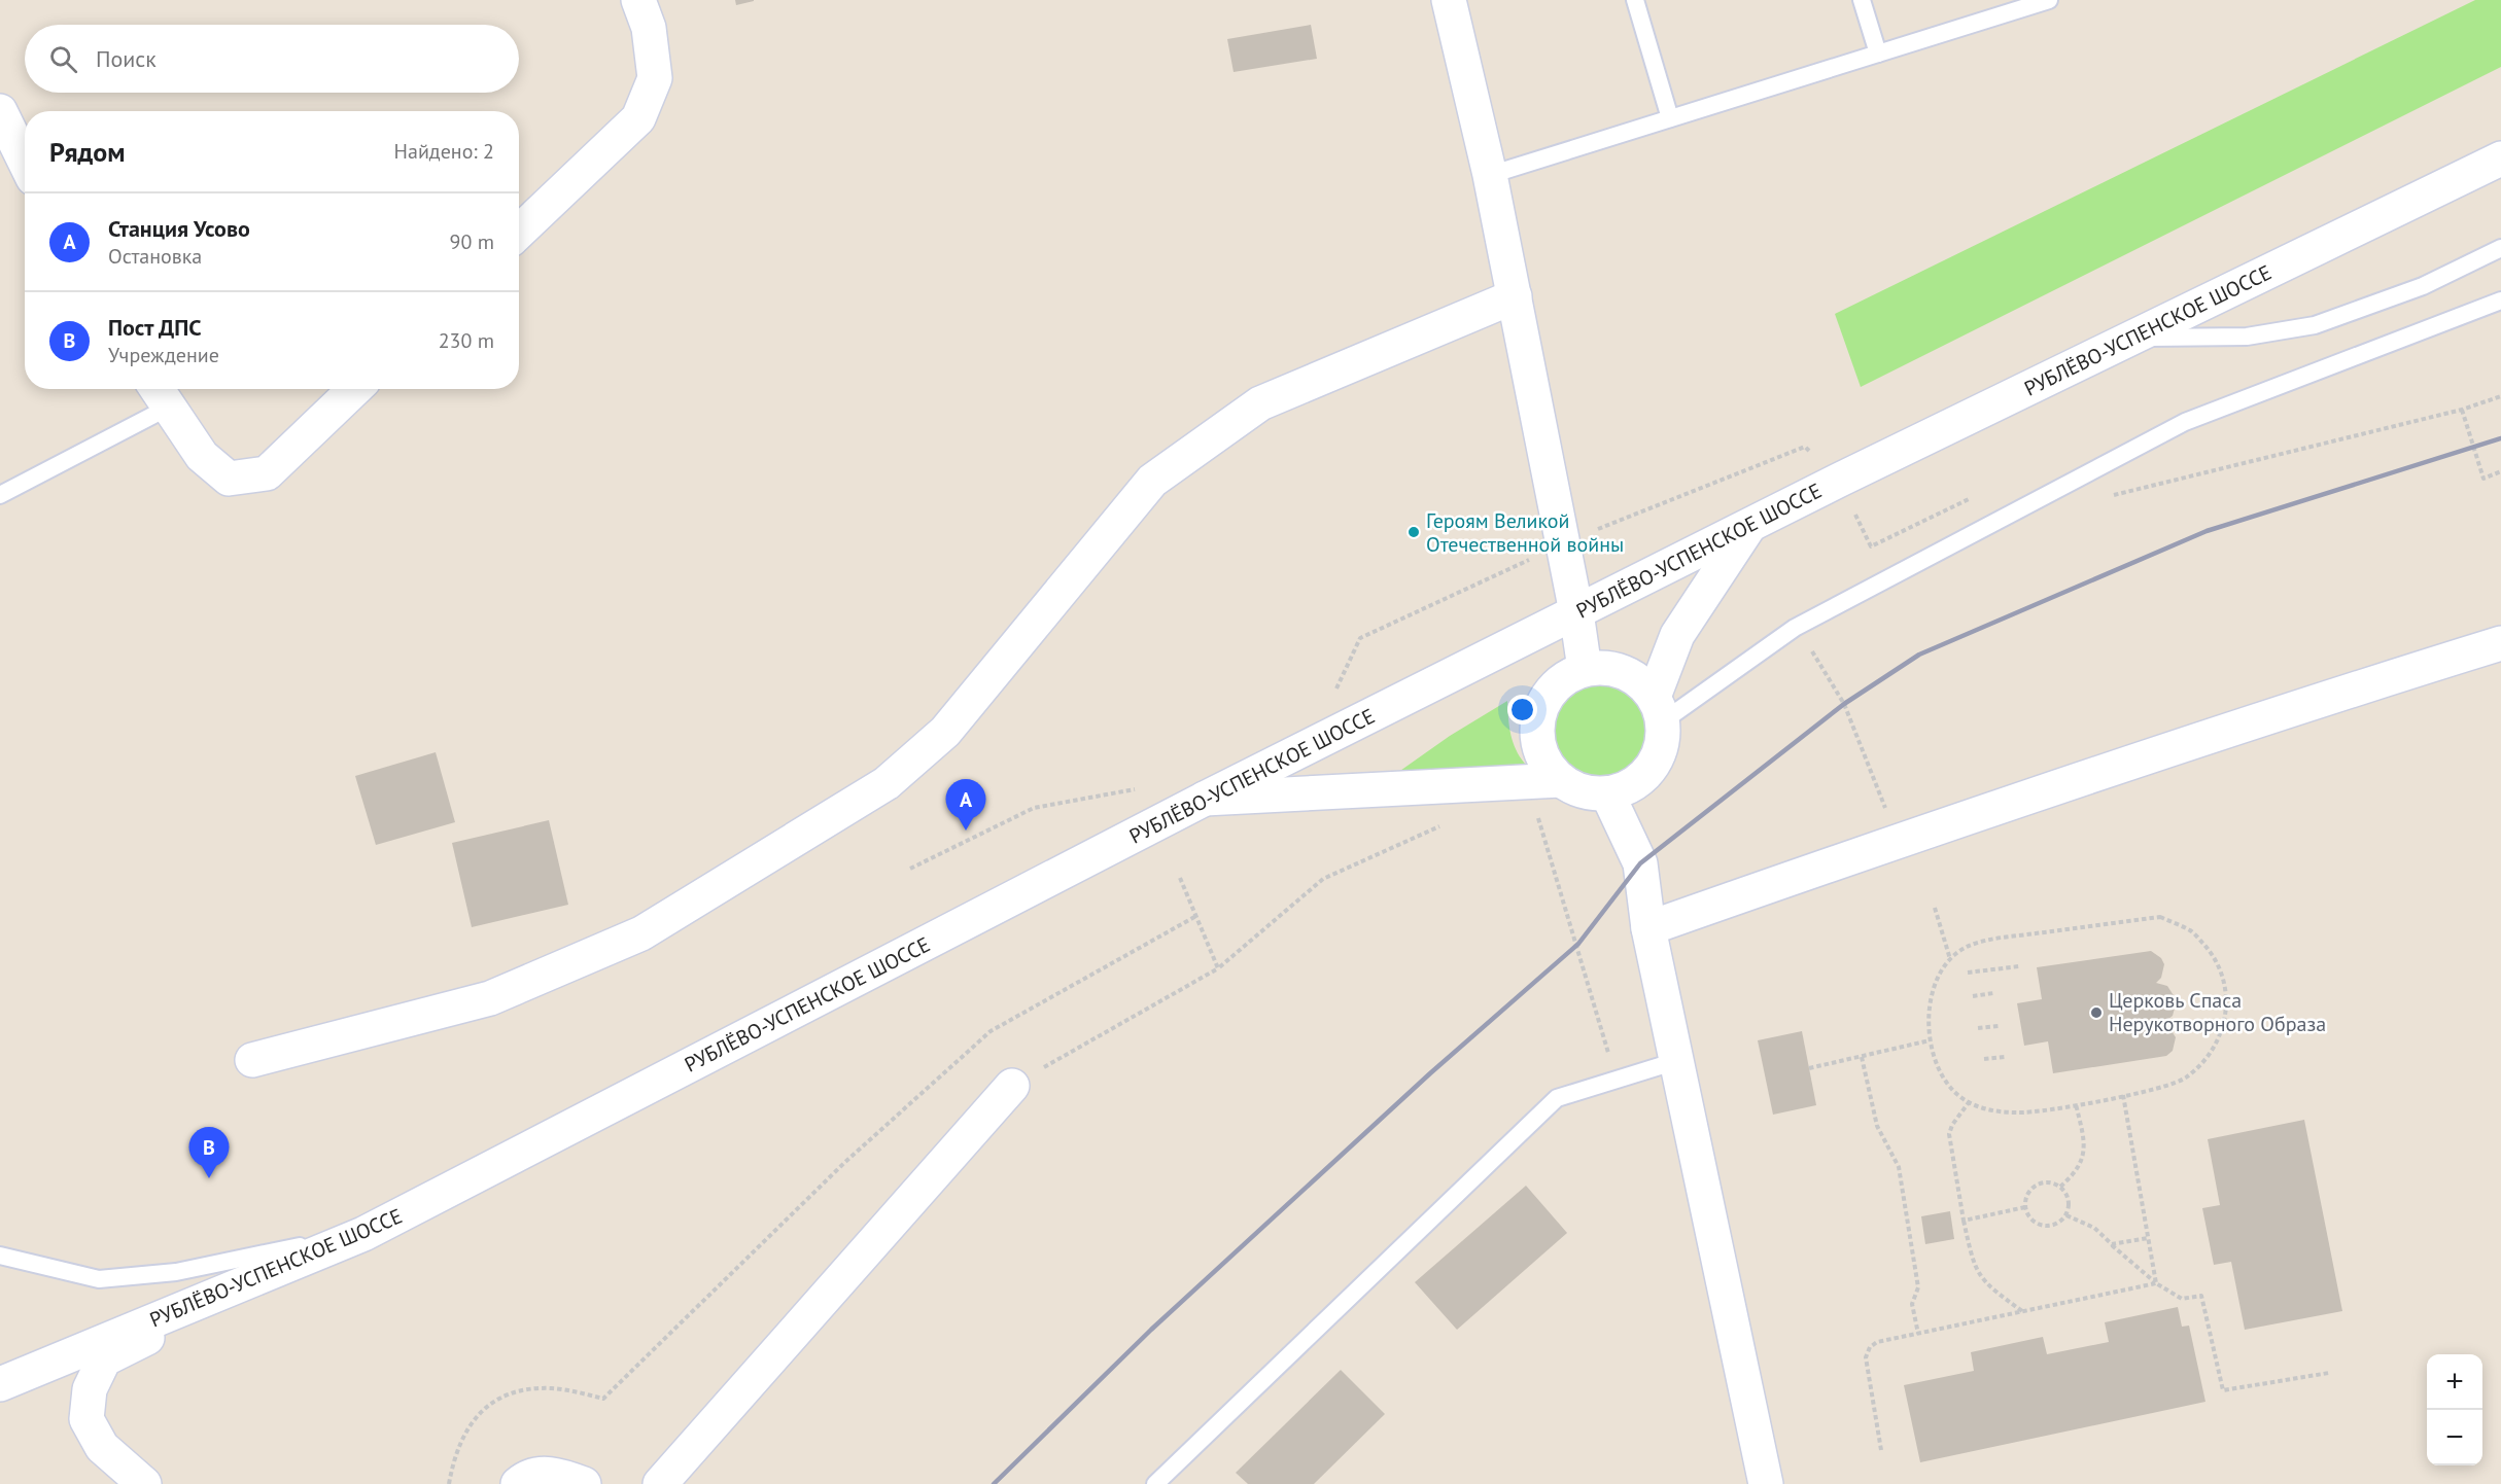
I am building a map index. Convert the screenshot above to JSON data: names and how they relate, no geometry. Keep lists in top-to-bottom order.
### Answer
{
  "streets": {
    "street": ["РУБЛЁВО-УСПЕНСКОЕ ШОССЕ"]
  },
  "places": ["Героям Великой Отечественной войны", "Церковь Спаса Нерукотворного Образа"],
  "page": {
    "search": "Поиск",
    "heading": ["Рядом", "Найдено: 2"],
    "list": [
      {
        "mark": "A",
        "name": "Станция Усово",
        "note": "Остановка",
        "value": "90 m"
      },
      {
        "mark": "B",
        "name": "Пост ДПС",
        "note": "Учреждение",
        "value": "230 m"
      }
    ],
    "pins": ["A", "B"],
    "map_buttons": ["+", "−"]
  }
}
